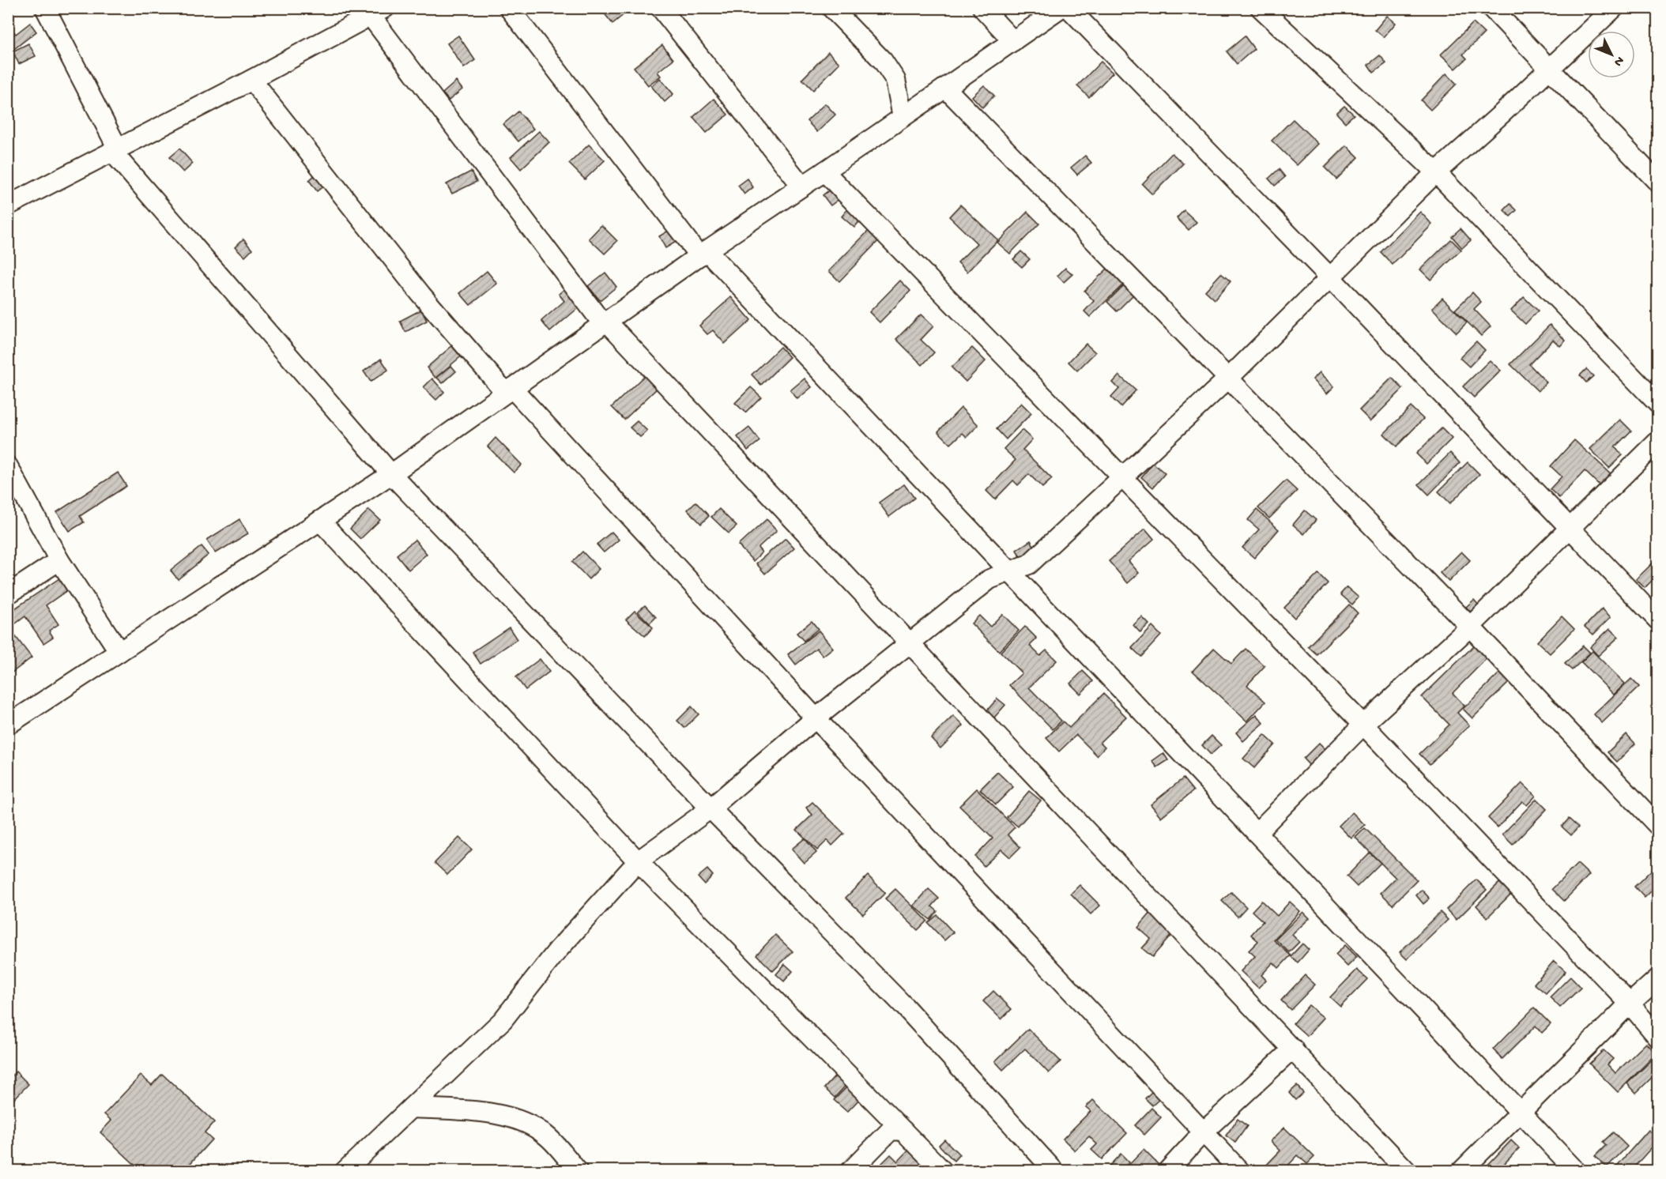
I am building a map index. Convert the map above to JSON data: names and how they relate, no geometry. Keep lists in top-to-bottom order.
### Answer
{
  "north": "bottom right"
}
